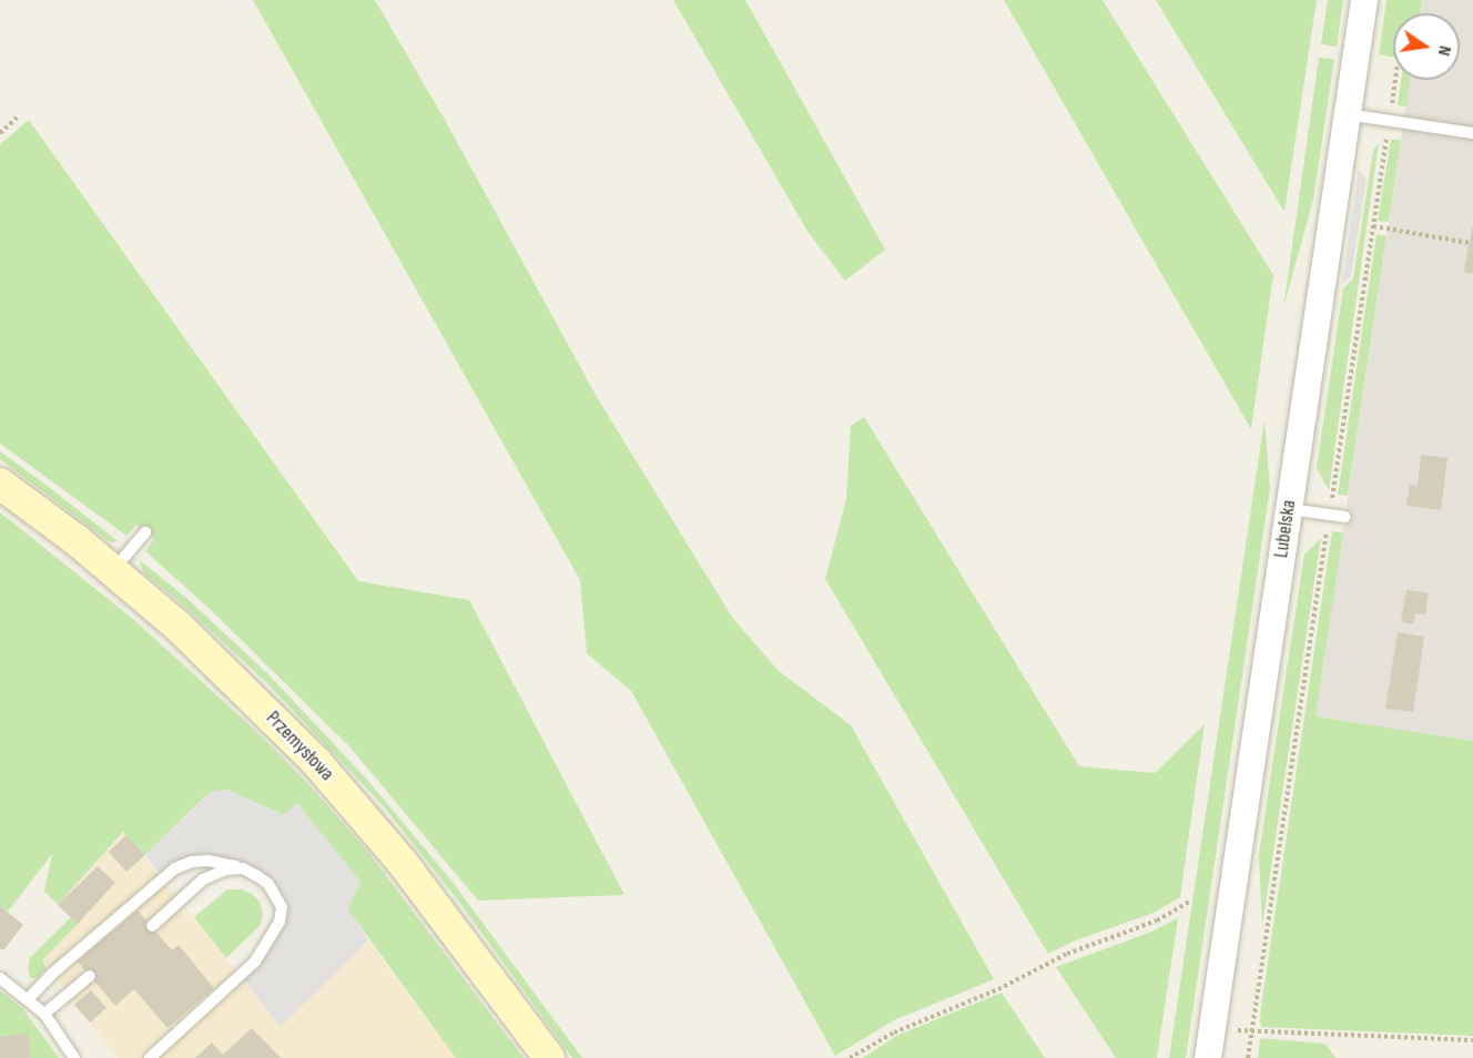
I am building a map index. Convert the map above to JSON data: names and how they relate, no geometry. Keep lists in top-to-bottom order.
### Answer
{
  "streets": {
    "main road": ["Przemysłowa"],
    "street": ["Lubelska"]
  },
  "north": "right"
}
